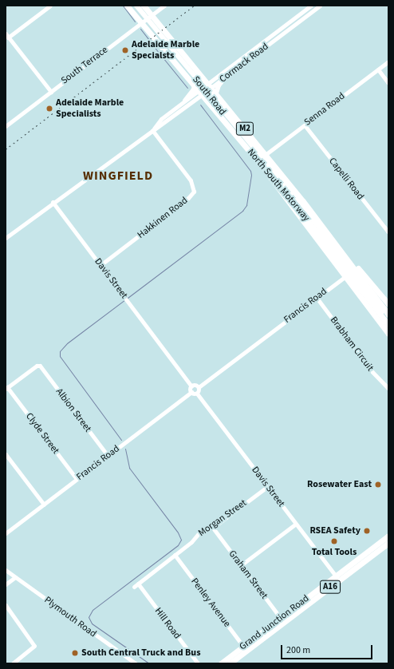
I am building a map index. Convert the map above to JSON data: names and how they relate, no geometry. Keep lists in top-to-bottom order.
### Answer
{
  "streets": {
    "highway": [
      "M2",
      "North South Motorway",
      "A16",
      "Grand Junction Road"
    ],
    "main road": ["South Road"],
    "street": [
      "Cormack Road",
      "South Terrace",
      "Senna Road",
      "Capelli Road",
      "Hakkinen Road",
      "Davis Street",
      "Francis Road",
      "Brabham Circuit",
      "Albion Street",
      "Clyde Street",
      "Morgan Street",
      "Graham Street",
      "Penley Avenue",
      "Plymouth Road",
      "Hill Road"
    ]
  },
  "crossings": [
    ["Cormack Road", "South Road"],
    ["Cormack Road", "Hakkinen Road"],
    ["Cormack Road", "Davis Street"],
    ["South Terrace", "South Road"],
    ["South Road", "Senna Road"],
    ["South Road", "Francis Road"],
    ["Senna Road", "Capelli Road"],
    ["Hakkinen Road", "Davis Street"],
    ["Davis Street", "Morgan Street"],
    ["Davis Street", "Grand Junction Road"],
    ["Francis Road", "Brabham Circuit"],
    ["Francis Road", "Albion Street"],
    ["Francis Road", "Clyde Street"],
    ["Albion Street", "Clyde Street"],
    ["Morgan Street", "Graham Street"],
    ["Morgan Street", "Penley Avenue"],
    ["Morgan Street", "Hill Road"],
    ["Graham Street", "Grand Junction Road"],
    ["Penley Avenue", "Grand Junction Road"]
  ],
  "districts": ["WINGFIELD"],
  "places": [
    "Adelaide Marble Specialsts",
    "Adelaide Marble Specialists",
    "Rosewater East",
    "RSEA Safety",
    "Total Tools",
    "South Central Truck and Bus"
  ],
  "scale_bar": "200 m"
}
